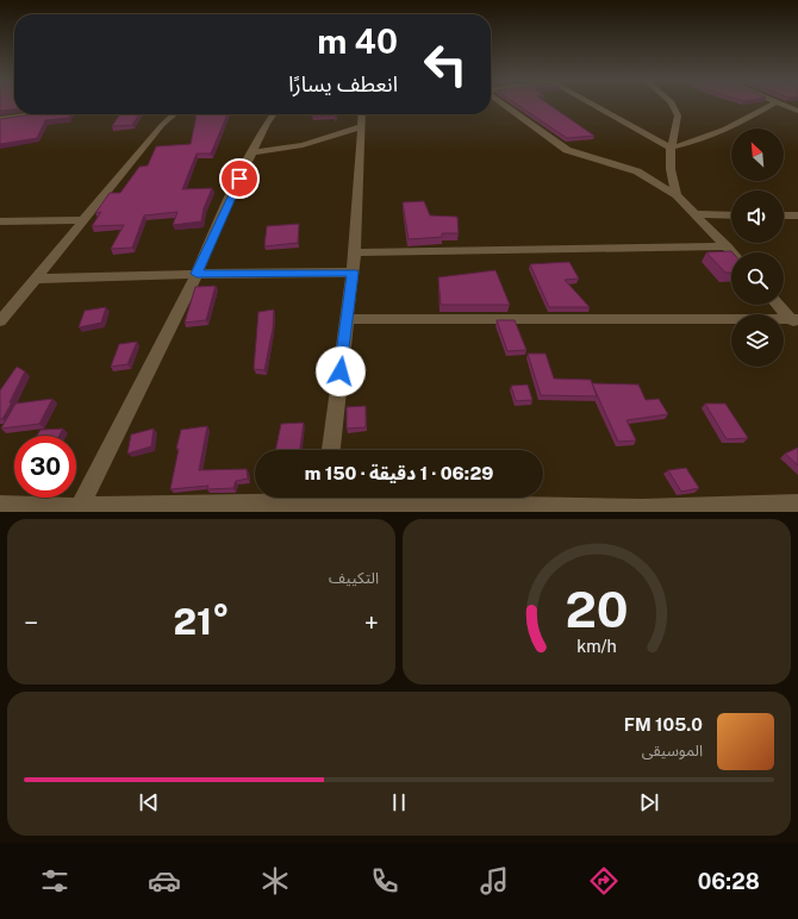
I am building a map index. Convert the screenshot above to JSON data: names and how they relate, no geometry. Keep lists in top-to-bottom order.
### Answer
{
  "north": "top left",
  "page": {
    "turn": ["40 m", "انعطف يسارًا"],
    "limit": "30",
    "trip": "06:29 · 1 دقيقة · 150 m",
    "tile": "التكييف",
    "heat": ["−", "21°", "+"],
    "song": ["105.0 FM", "الموسيقى"],
    "tabs": "06:28",
    "gauge": ["20", "km/h"]
  }
}
